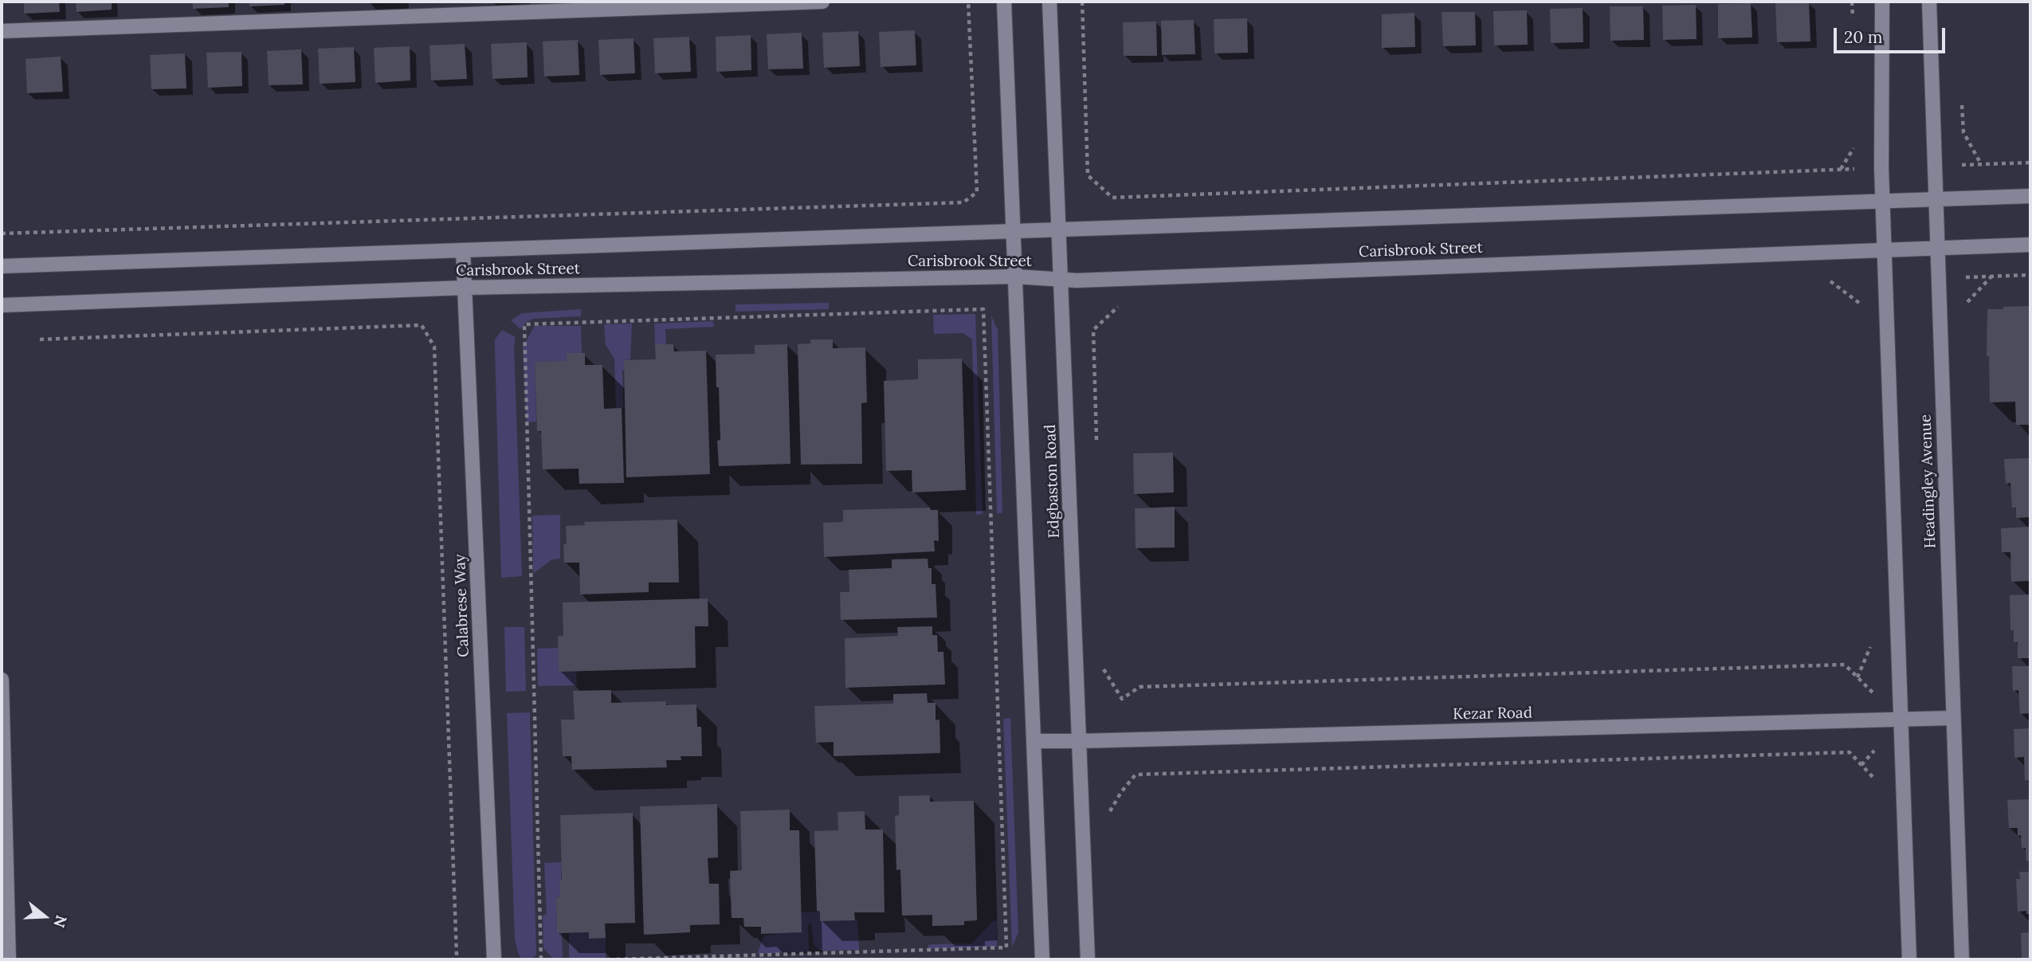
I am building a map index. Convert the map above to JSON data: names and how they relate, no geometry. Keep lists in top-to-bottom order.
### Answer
{
  "streets": {
    "street": [
      "Carisbrook Street",
      "Edgbaston Road",
      "Headingley Avenue",
      "Calabrese Way",
      "Kezar Road"
    ]
  },
  "crossings": [
    ["Carisbrook Street", "Edgbaston Road"],
    ["Carisbrook Street", "Headingley Avenue"],
    ["Carisbrook Street", "Calabrese Way"],
    ["Edgbaston Road", "Kezar Road"],
    ["Headingley Avenue", "Kezar Road"]
  ],
  "scale_bar": "20 m",
  "north": "right"
}
